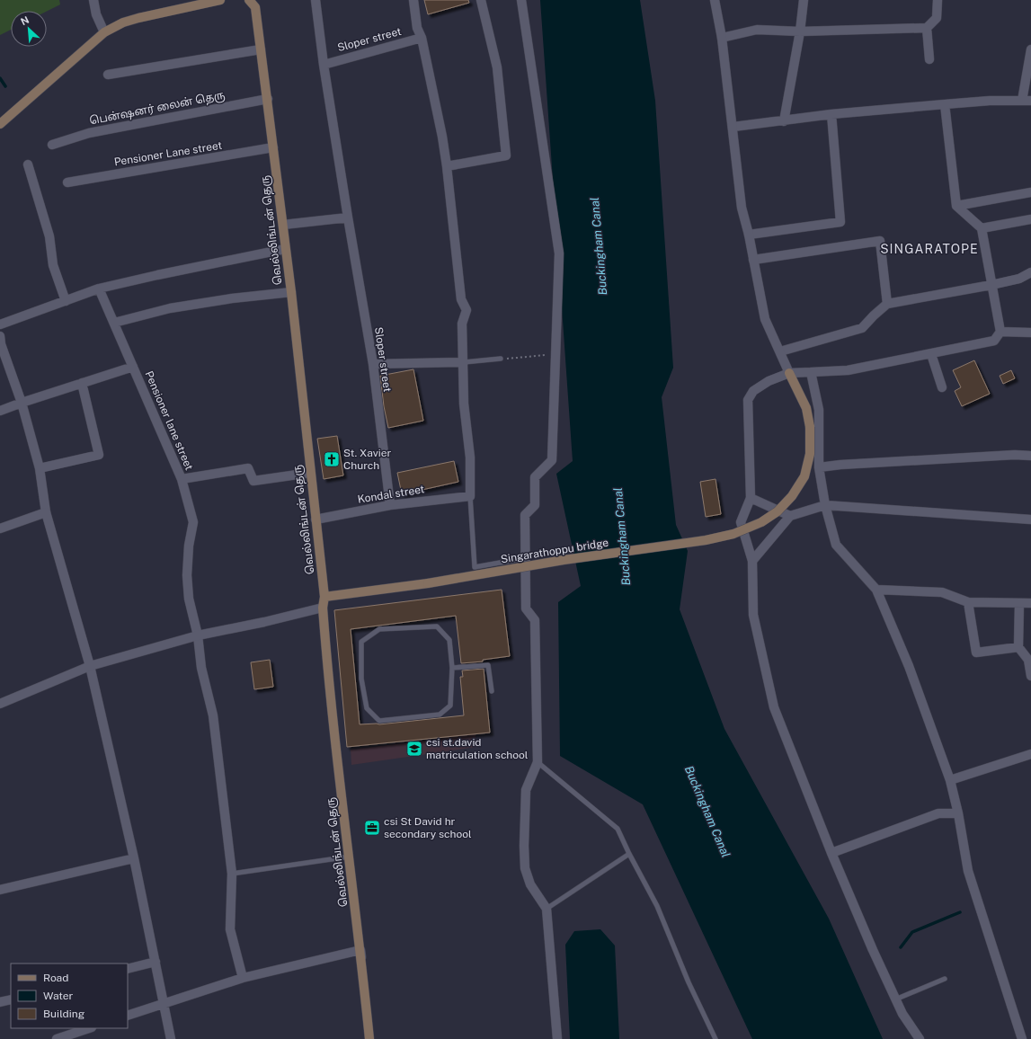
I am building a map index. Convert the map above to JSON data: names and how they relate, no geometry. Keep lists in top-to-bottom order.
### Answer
{
  "streets": {
    "main road": ["வெல்லிங்டன் தெரு", "Singarathoppu bridge"],
    "street": [
      "Sloper street",
      "பென்ஷனர் லைன் தெரு",
      "Pensioner Lane street",
      "Pensioner lane street",
      "Kondal street"
    ]
  },
  "crossings": [
    ["Sloper street", "Kondal street"],
    ["பென்ஷனர் லைன் தெரு", "வெல்லிங்டன் தெரு"],
    ["Pensioner Lane street", "வெல்லிங்டன் தெரு"],
    ["வெல்லிங்டன் தெரு", "Pensioner lane street"],
    ["வெல்லிங்டன் தெரு", "Kondal street"],
    ["வெல்லிங்டன் தெரு", "Singarathoppu bridge"]
  ],
  "districts": ["SINGARATOPE"],
  "water": ["Buckingham Canal"],
  "places": {
    "church": ["St. Xavier Church"],
    "school or university": ["csi st.david matriculation school"],
    "office": ["csi St David hr secondary school"]
  },
  "legend": ["Road", "Water", "Building"],
  "north": "top left"
}
